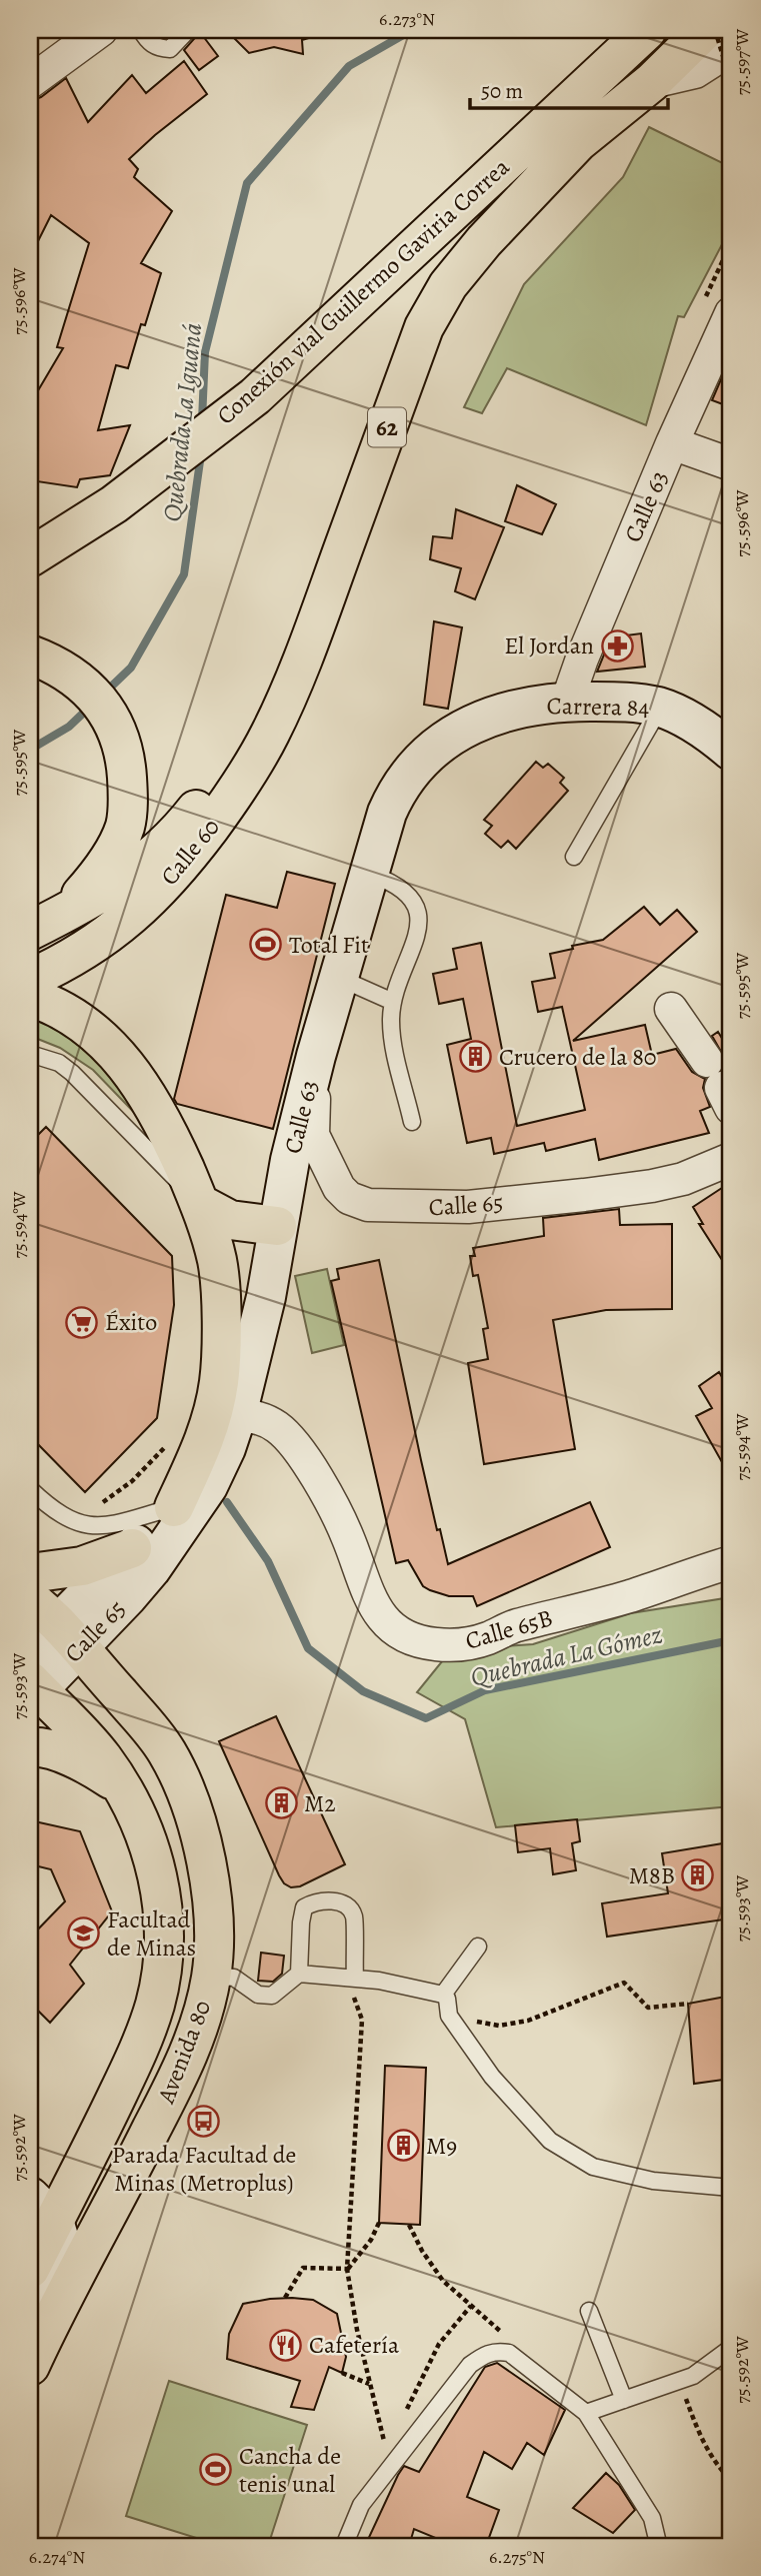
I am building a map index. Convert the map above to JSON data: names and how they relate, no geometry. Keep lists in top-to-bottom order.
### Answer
{
  "streets": {
    "main road": [
      "Conexión vial Guillermo Gaviria Correa",
      "62",
      "Calle 63",
      "Carrera 84",
      "Calle 60",
      "Calle 65",
      "Avenida 80"
    ],
    "street": ["Calle 65B"]
  },
  "crossings": [
    ["Conexión vial Guillermo Gaviria Correa", "Calle 60"],
    ["Calle 63", "Carrera 84"],
    ["Calle 63", "Calle 65"],
    ["Calle 63", "Calle 65B"],
    ["Calle 65", "Avenida 80"]
  ],
  "water": ["Quebrada La Iguaná", "Quebrada La Gómez"],
  "places": {
    "pharmacy": ["El Jordan"],
    "sports": ["Total Fit", "Cancha de tenis unal"],
    "building": [
      "Crucero de la 80",
      "M2",
      "M8B",
      "M9"
    ],
    "supermarket": ["Éxito"],
    "school or university": ["Facultad de Minas"],
    "bus stop": ["Parada Facultad de Minas (Metroplus)"],
    "restaurant": ["Cafetería"]
  },
  "scale_bar": "50 m",
  "coordinates": [
    "6.273°N",
    "75.597°W",
    "75.596°W",
    "75.595°W",
    "75.594°W",
    "75.593°W",
    "75.592°W",
    "6.274°N",
    "6.275°N"
  ]
}
